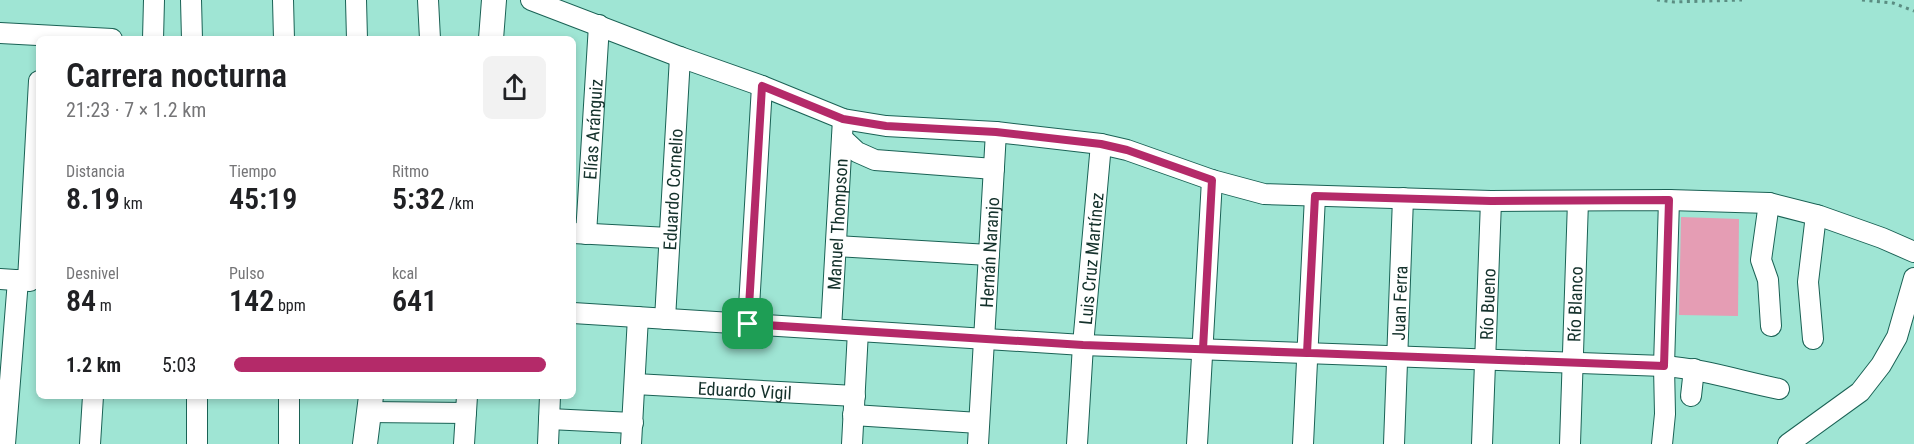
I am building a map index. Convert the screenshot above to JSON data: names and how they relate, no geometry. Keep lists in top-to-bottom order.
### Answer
{
  "streets": {
    "street": [
      "Elías Aránguiz",
      "Eduardo Cornelio",
      "Manuel Thompson",
      "Hernán Naranjo",
      "Luis Cruz Martínez",
      "Juan Ferra",
      "Río Bueno",
      "Río Blanco",
      "Eduardo Vigil"
    ]
  },
  "crossings": [
    ["Hernán Naranjo", "Eduardo Vigil"]
  ],
  "page": {
    "heading": ["Carrera nocturna", "21:23 · 7 × 1.2 km"],
    "stats": [
      ["Distancia", "8.19 km"],
      ["Tiempo", "45:19"],
      ["Ritmo", "5:32 /km"],
      ["Desnivel", "84 m"],
      ["Pulso", "142 bpm"],
      ["kcal", "641"]
    ],
    "list": [
      {
        "name": "1.2 km",
        "note": "5:03"
      }
    ]
  }
}
